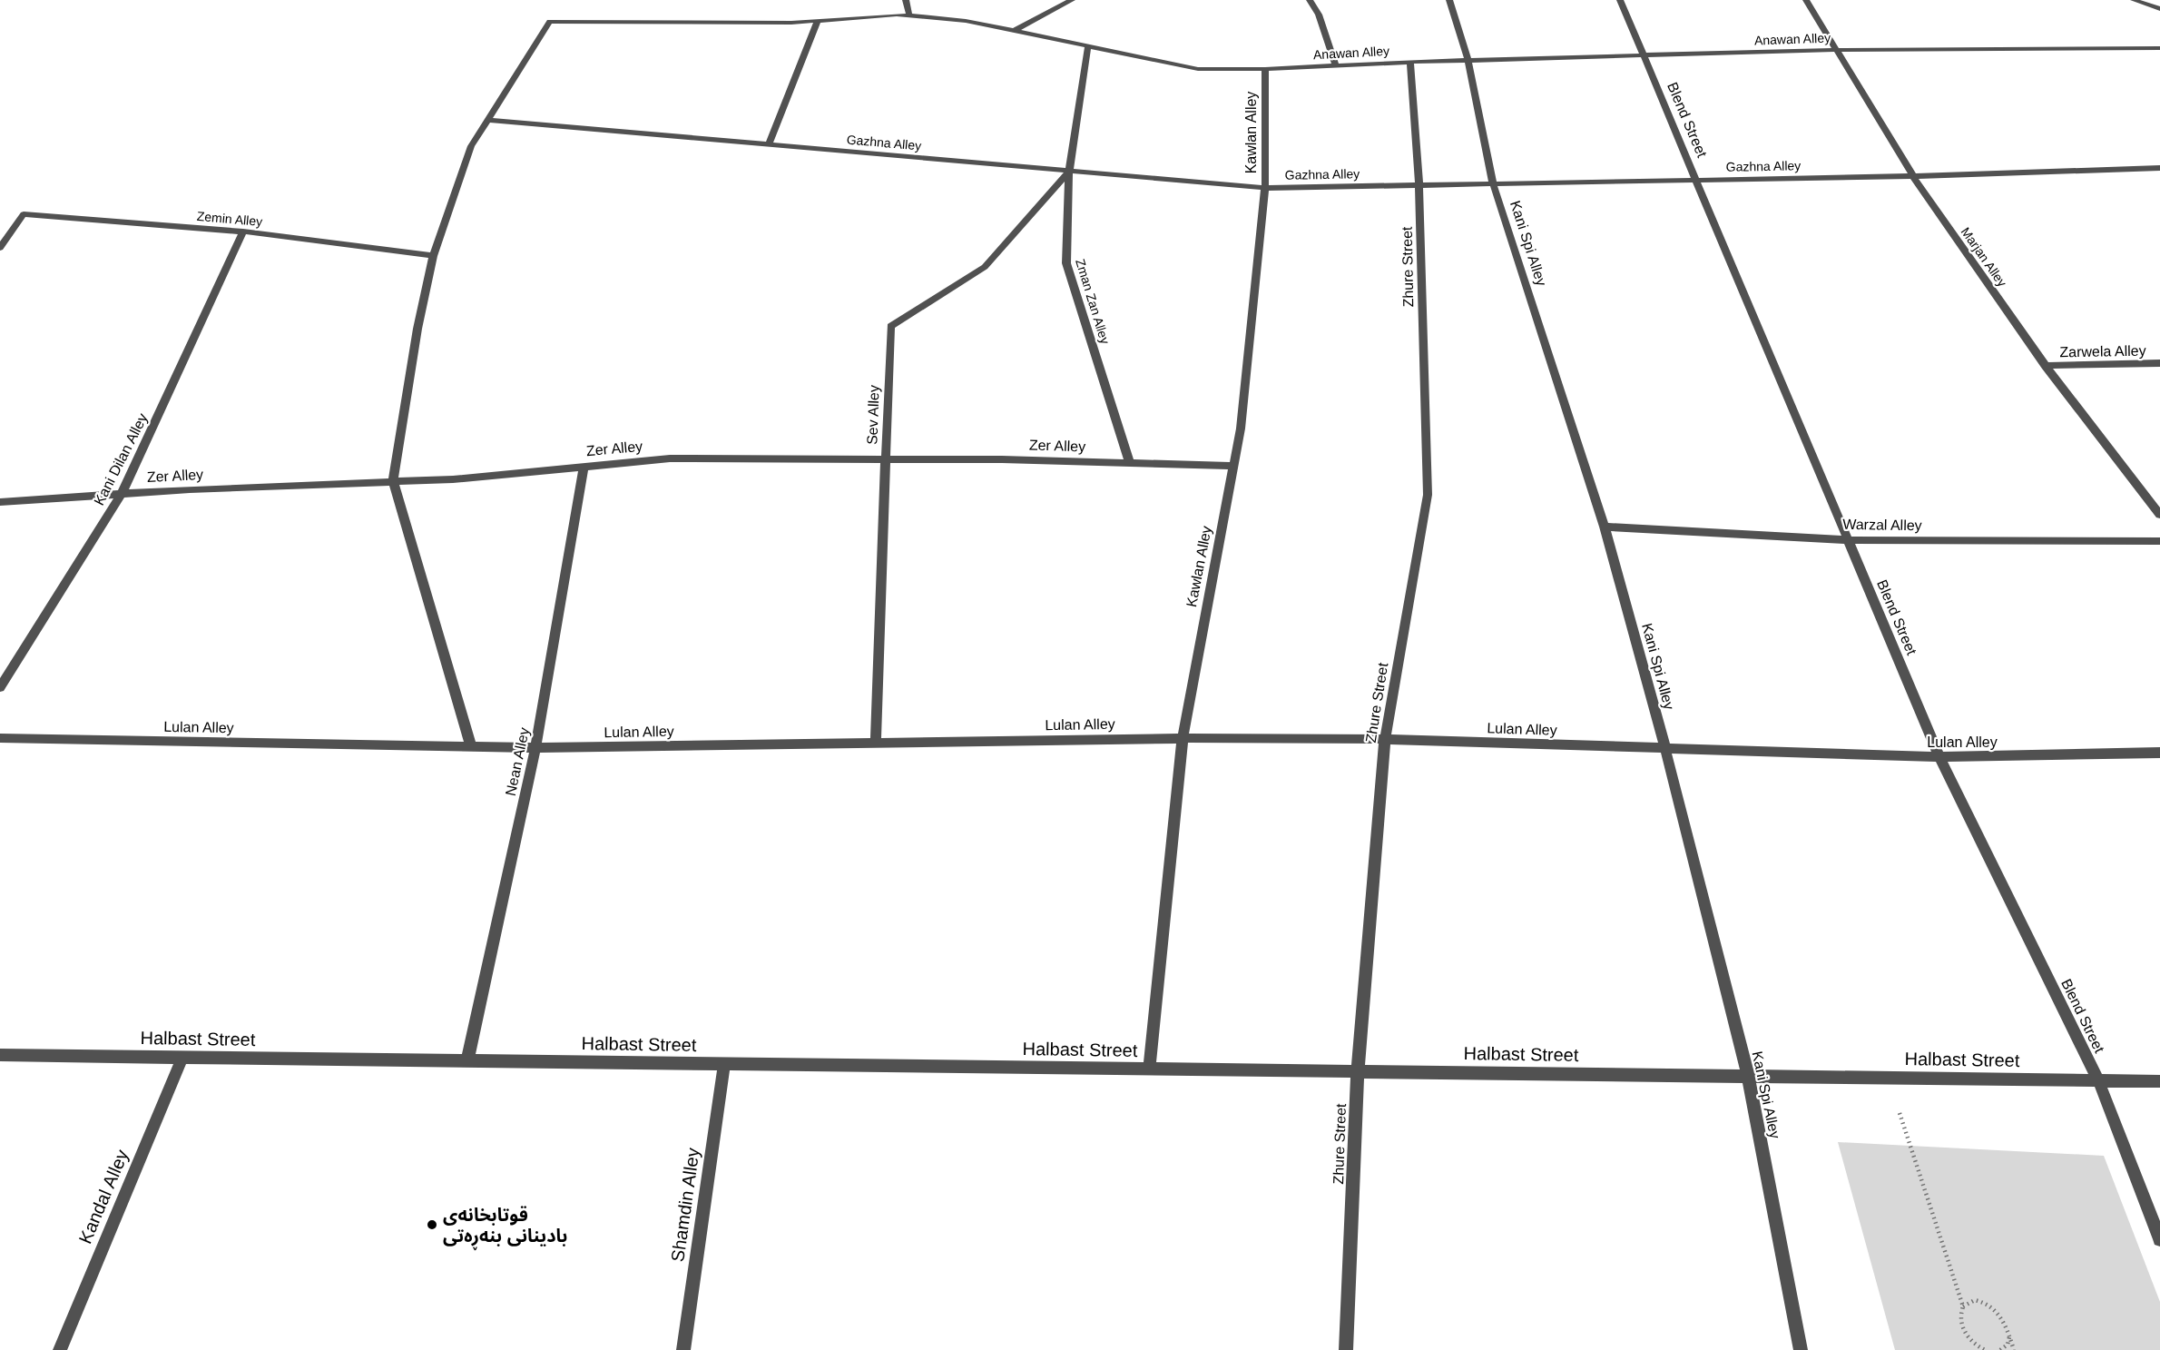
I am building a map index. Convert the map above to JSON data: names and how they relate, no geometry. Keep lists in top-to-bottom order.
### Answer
{
  "streets": {
    "street": [
      "Anawan Alley",
      "Blend Street",
      "Kawlan Alley",
      "Gazhna Alley",
      "Zemin Alley",
      "Kani Spi Alley",
      "Marjan Alley",
      "Zhure Street",
      "Zman Zan Alley",
      "Zarwela Alley",
      "Sev Alley",
      "Zer Alley",
      "Kani Dilan Alley",
      "Warzal Alley",
      "Lulan Alley",
      "Nean Alley",
      "Halbast Street",
      "Kandal Alley",
      "Shamdin Alley"
    ]
  },
  "crossings": [
    ["Anawan Alley", "Blend Street"],
    ["Anawan Alley", "Kawlan Alley"],
    ["Anawan Alley", "Gazhna Alley"],
    ["Anawan Alley", "Kani Spi Alley"],
    ["Anawan Alley", "Marjan Alley"],
    ["Anawan Alley", "Zhure Street"],
    ["Anawan Alley", "Zman Zan Alley"],
    ["Blend Street", "Gazhna Alley"],
    ["Blend Street", "Warzal Alley"],
    ["Blend Street", "Lulan Alley"],
    ["Blend Street", "Halbast Street"],
    ["Kawlan Alley", "Gazhna Alley"],
    ["Kawlan Alley", "Zer Alley"],
    ["Kawlan Alley", "Lulan Alley"],
    ["Kawlan Alley", "Halbast Street"],
    ["Gazhna Alley", "Kani Spi Alley"],
    ["Gazhna Alley", "Marjan Alley"],
    ["Gazhna Alley", "Zhure Street"],
    ["Gazhna Alley", "Zman Zan Alley"],
    ["Gazhna Alley", "Sev Alley"],
    ["Zemin Alley", "Kani Dilan Alley"],
    ["Kani Spi Alley", "Warzal Alley"],
    ["Kani Spi Alley", "Lulan Alley"],
    ["Kani Spi Alley", "Halbast Street"],
    ["Marjan Alley", "Zarwela Alley"],
    ["Zhure Street", "Lulan Alley"],
    ["Zhure Street", "Halbast Street"],
    ["Zman Zan Alley", "Sev Alley"],
    ["Zman Zan Alley", "Zer Alley"],
    ["Sev Alley", "Zer Alley"],
    ["Sev Alley", "Lulan Alley"],
    ["Zer Alley", "Kani Dilan Alley"],
    ["Zer Alley", "Nean Alley"],
    ["Lulan Alley", "Nean Alley"],
    ["Nean Alley", "Halbast Street"],
    ["Halbast Street", "Kandal Alley"],
    ["Halbast Street", "Shamdin Alley"]
  ],
  "places": ["قوتابخانەی بادینانی بنەڕەتی"]
}
